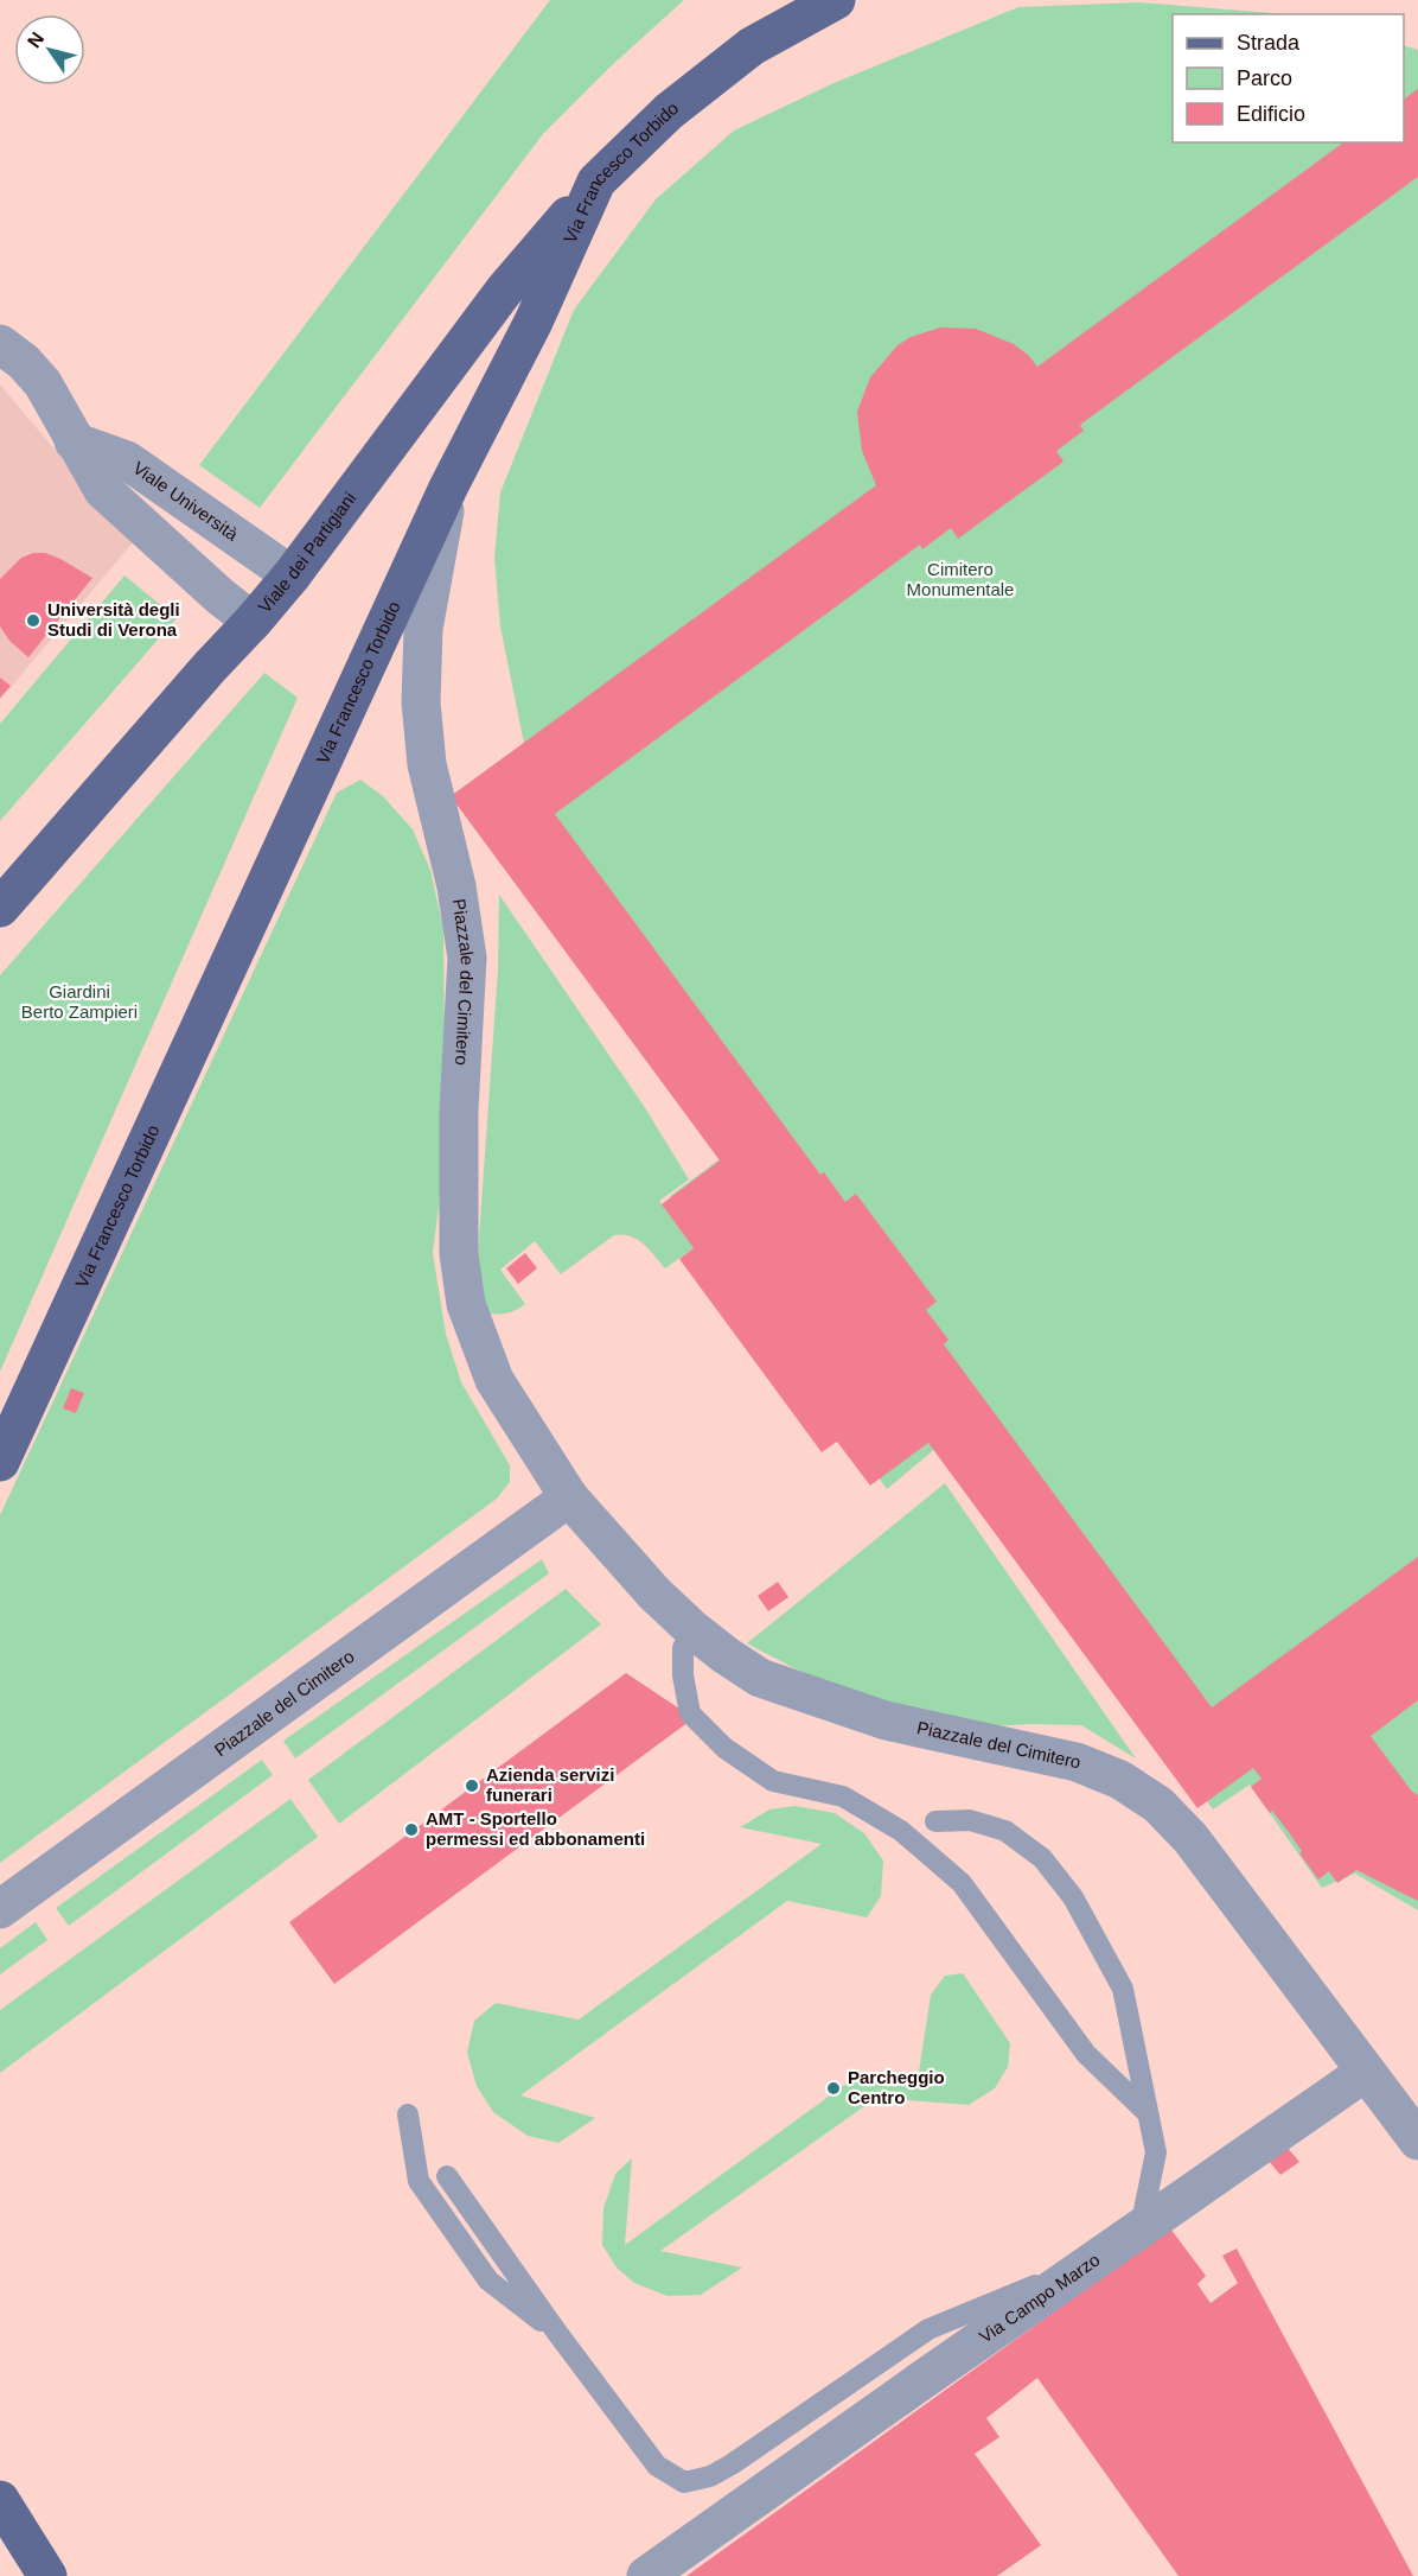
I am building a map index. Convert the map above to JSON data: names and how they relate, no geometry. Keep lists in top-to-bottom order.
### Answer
{
  "streets": {
    "main road": ["Via Francesco Torbido", "Viale dei Partigiani"],
    "street": ["Viale Università", "Piazzale del Cimitero", "Via Campo Marzo"]
  },
  "crossings": [
    ["Via Francesco Torbido", "Viale dei Partigiani"],
    ["Via Francesco Torbido", "Piazzale del Cimitero"],
    ["Viale Università", "Viale dei Partigiani"],
    ["Piazzale del Cimitero", "Via Campo Marzo"]
  ],
  "parks": ["Cimitero Monumentale", "Giardini Berto Zampieri"],
  "places": [
    "Università degli Studi di Verona",
    "Azienda servizi funerari",
    "AMT - Sportello permessi ed abbonamenti",
    "Parcheggio Centro"
  ],
  "legend": ["Strada", "Parco", "Edificio"],
  "north": "top left"
}
